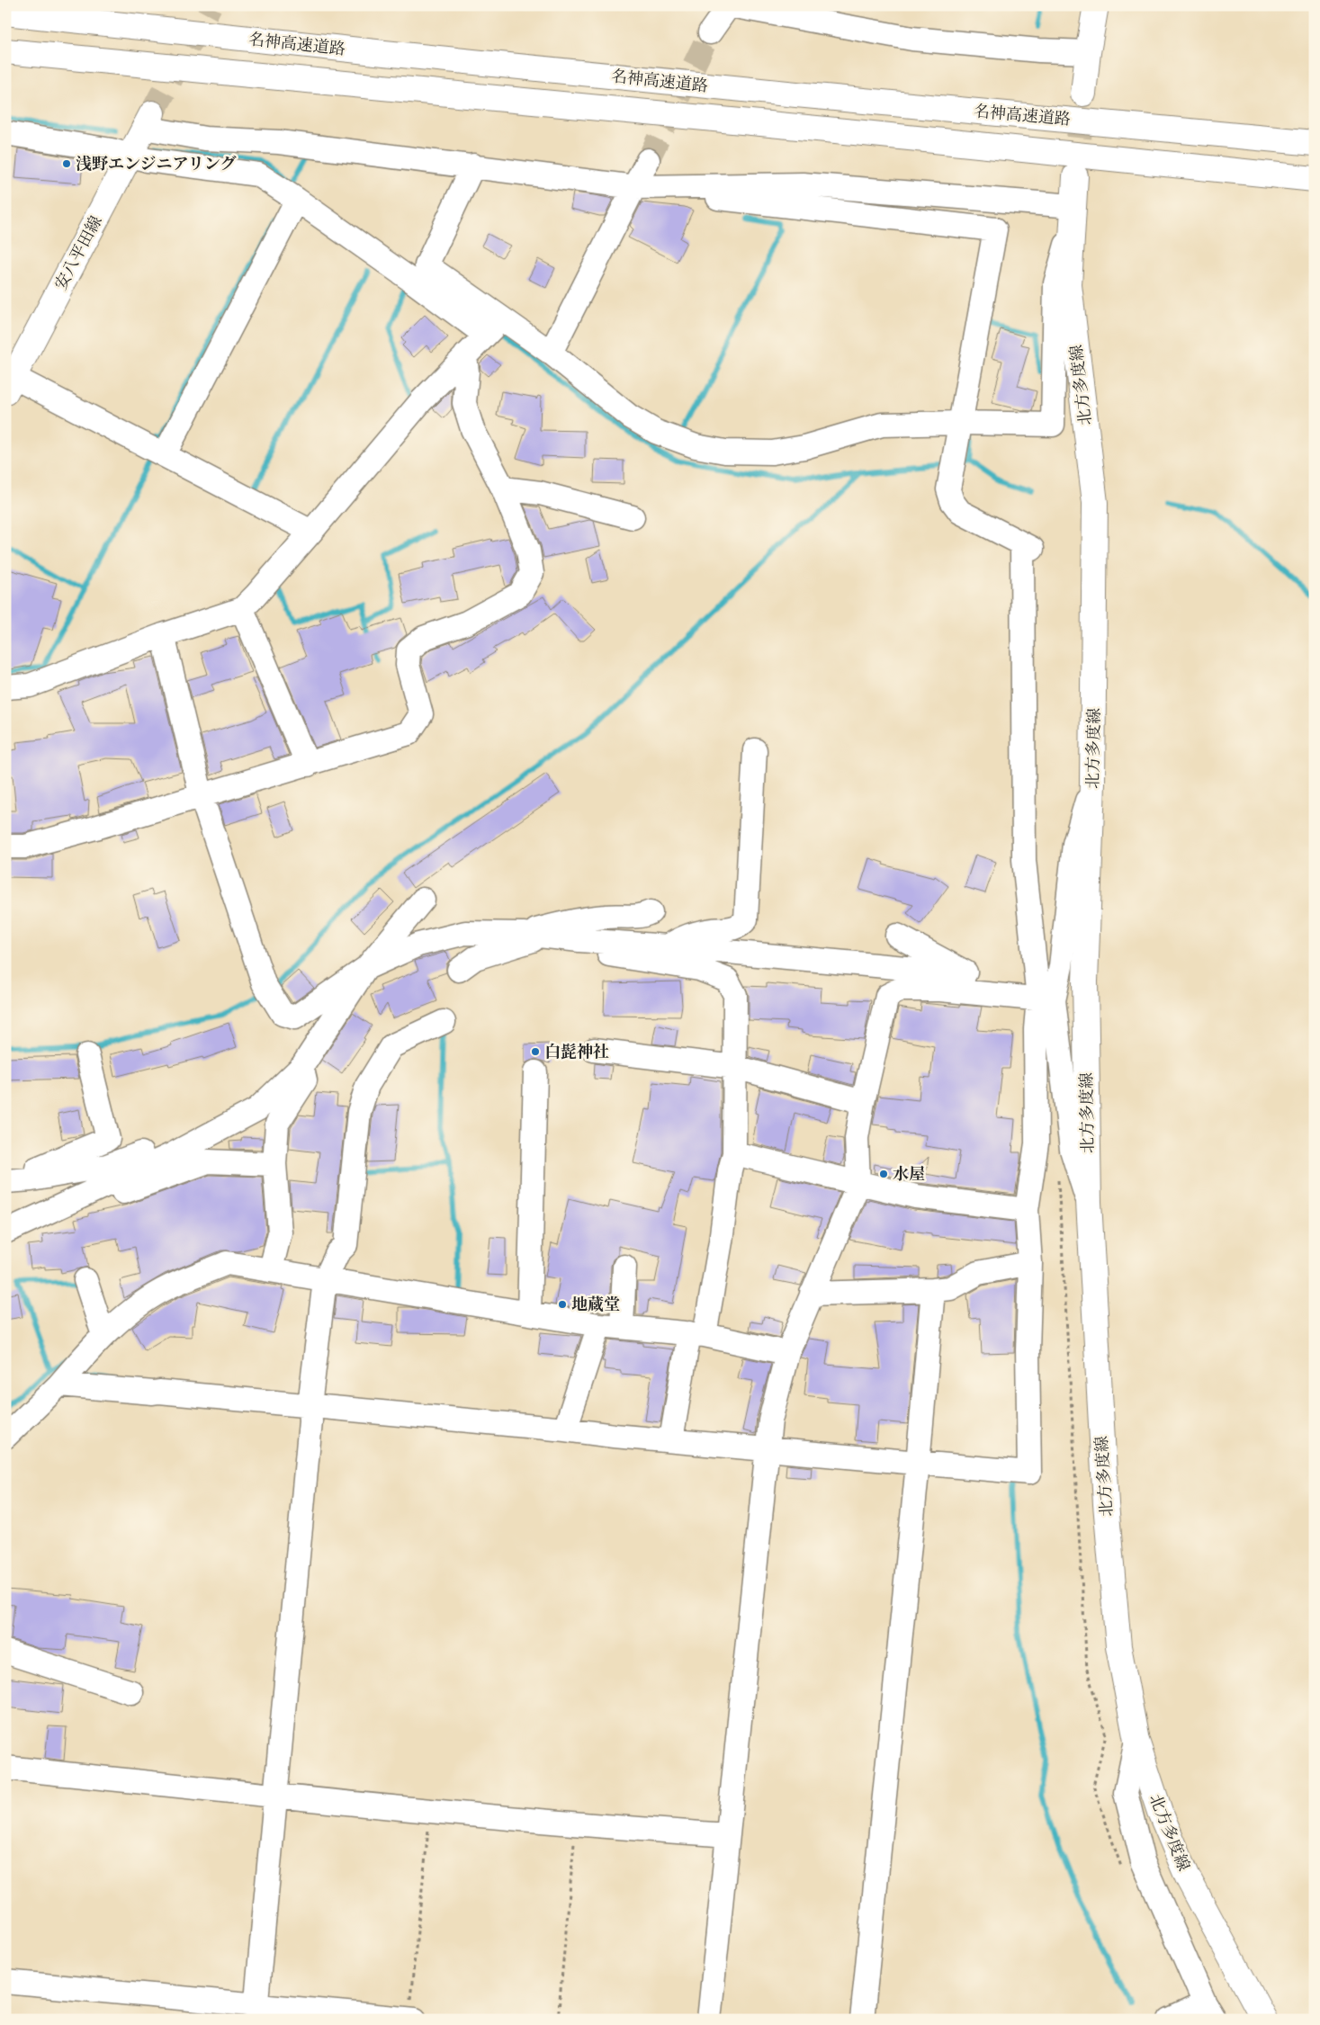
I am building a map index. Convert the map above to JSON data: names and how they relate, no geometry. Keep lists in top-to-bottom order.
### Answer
{
  "streets": {
    "main road": ["名神高速道路", "安八平田線", "北方多度線"]
  },
  "places": [
    "浅野エンジニアリング",
    "白髭神社",
    "水屋",
    "地蔵堂"
  ]
}
